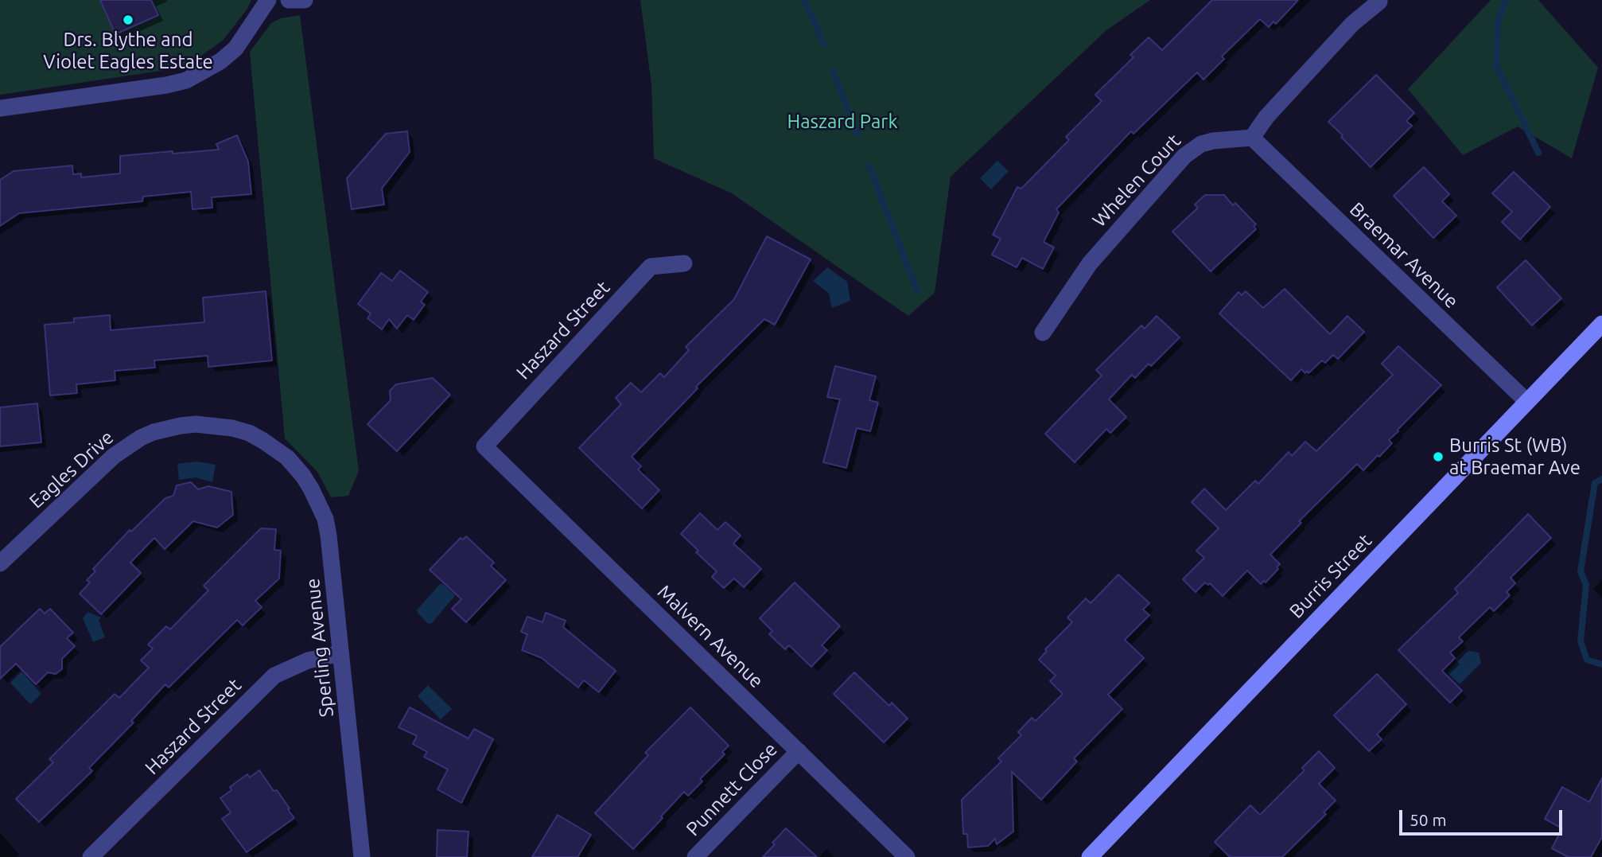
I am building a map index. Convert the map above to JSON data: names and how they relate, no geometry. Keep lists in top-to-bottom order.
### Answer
{
  "streets": {
    "street": [
      "Whelen Court",
      "Braemar Avenue",
      "Haszard Street",
      "Eagles Drive",
      "Burris Street",
      "Malvern Avenue",
      "Sperling Avenue",
      "Punnett Close"
    ]
  },
  "crossings": [
    ["Whelen Court", "Braemar Avenue"],
    ["Braemar Avenue", "Burris Street"],
    ["Haszard Street", "Malvern Avenue"],
    ["Haszard Street", "Sperling Avenue"],
    ["Eagles Drive", "Sperling Avenue"],
    ["Malvern Avenue", "Punnett Close"]
  ],
  "parks": ["Haszard Park"],
  "places": ["Drs. Blythe and Violet Eagles Estate", "Burris St (WB) at Braemar Ave"],
  "scale_bar": "50 m"
}
